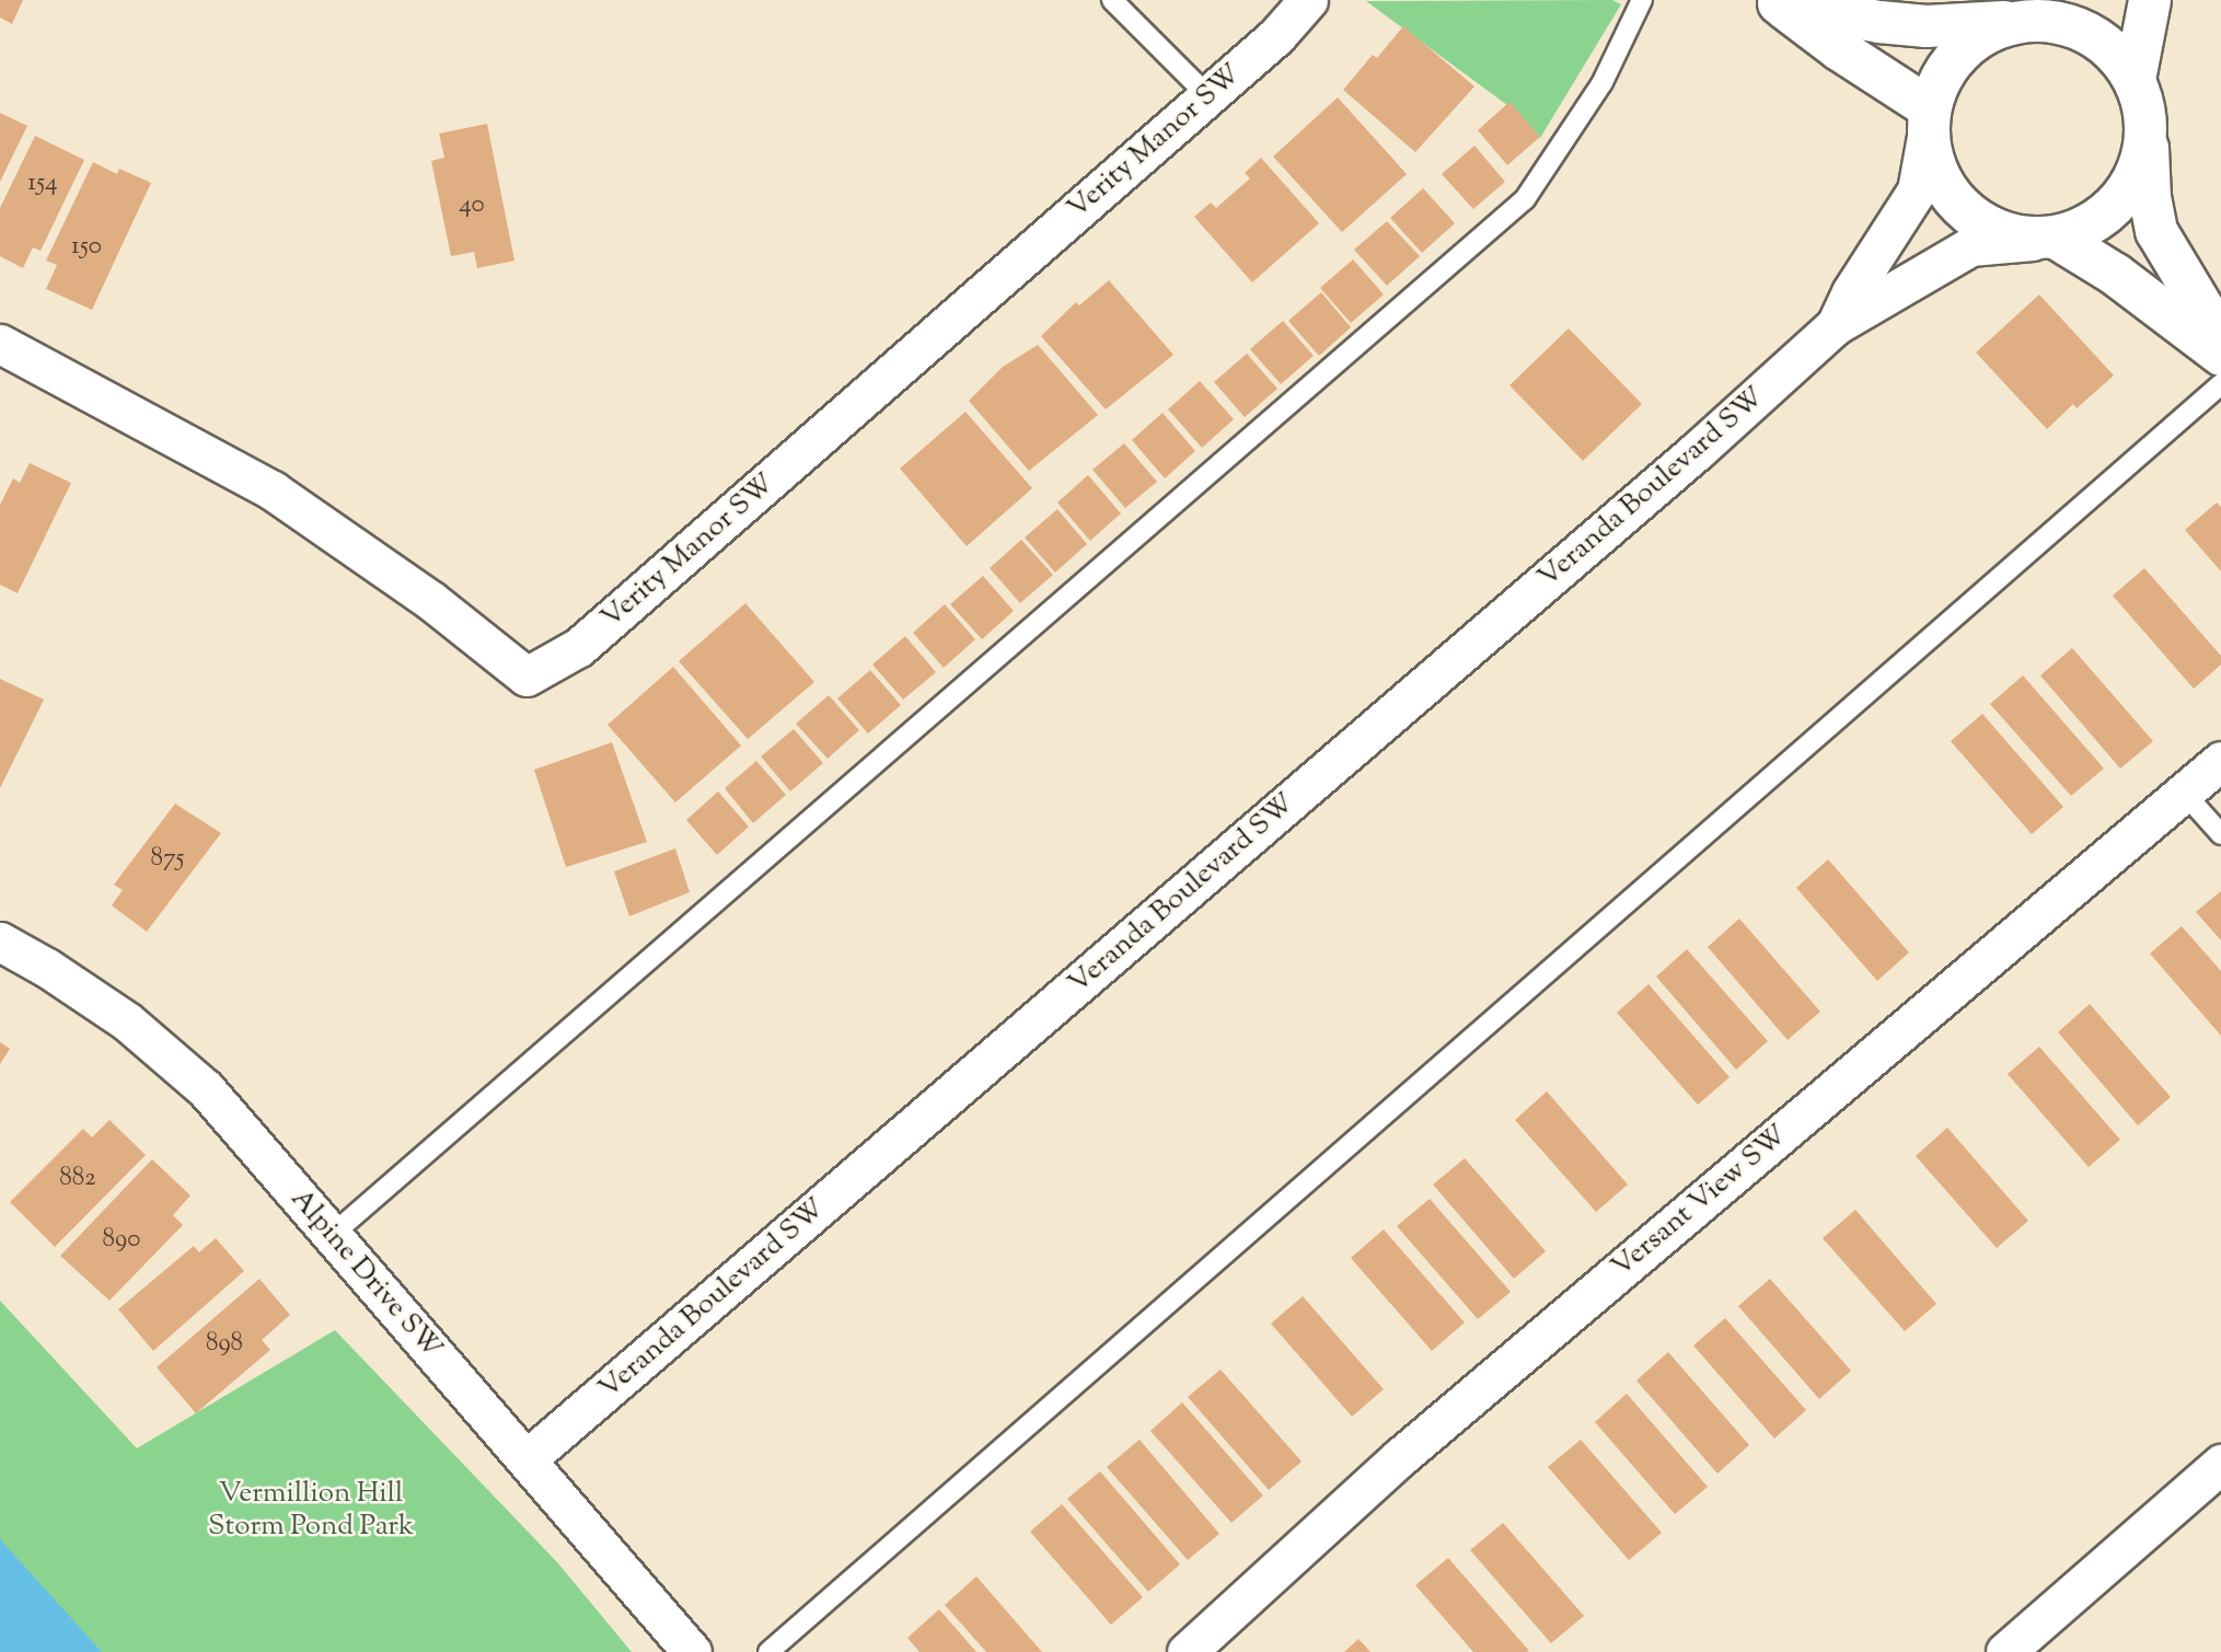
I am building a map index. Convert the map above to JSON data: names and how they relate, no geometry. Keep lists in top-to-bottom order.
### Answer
{
  "streets": {
    "street": [
      "Verity Manor SW",
      "Veranda Boulevard SW",
      "Versant View SW",
      "Alpine Drive SW"
    ]
  },
  "crossings": [
    ["Veranda Boulevard SW", "Alpine Drive SW"]
  ],
  "parks": ["Vermillion Hill Storm Pond Park"],
  "house_numbers": [
    "154",
    "40",
    "150",
    "875",
    "882",
    "890",
    "898"
  ]
}
